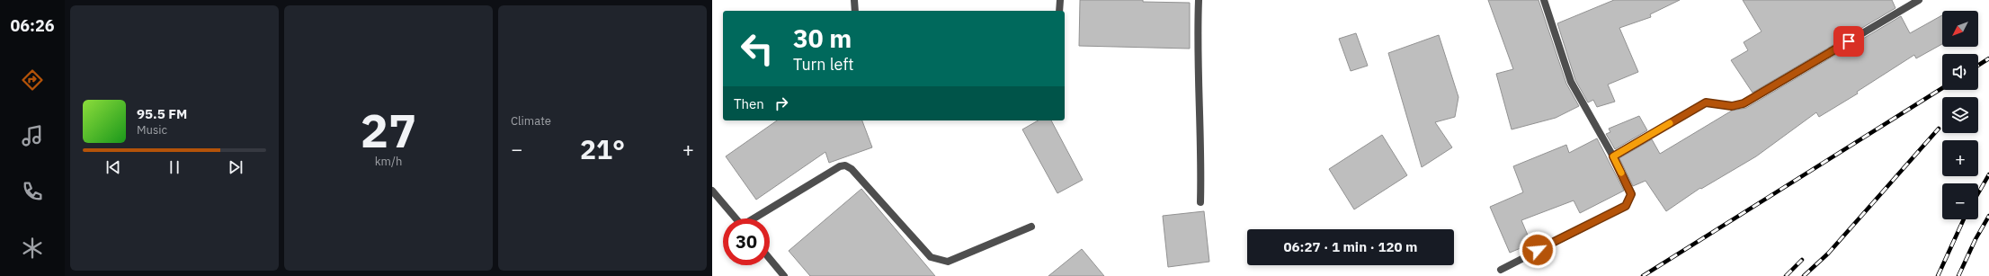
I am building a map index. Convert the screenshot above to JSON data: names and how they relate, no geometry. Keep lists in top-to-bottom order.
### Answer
{
  "north": "bottom left",
  "page": {
    "tabs": "06:26",
    "tile": [
      ["27", "km/h"],
      "Climate"
    ],
    "map_buttons": ["+", "−"],
    "turn": ["30 m", "Turn left"],
    "then": "Then",
    "song": ["95.5 FM", "Music"],
    "heat": ["−", "21°", "+"],
    "limit": "30",
    "trip": "06:27 · 1 min · 120 m"
  }
}
